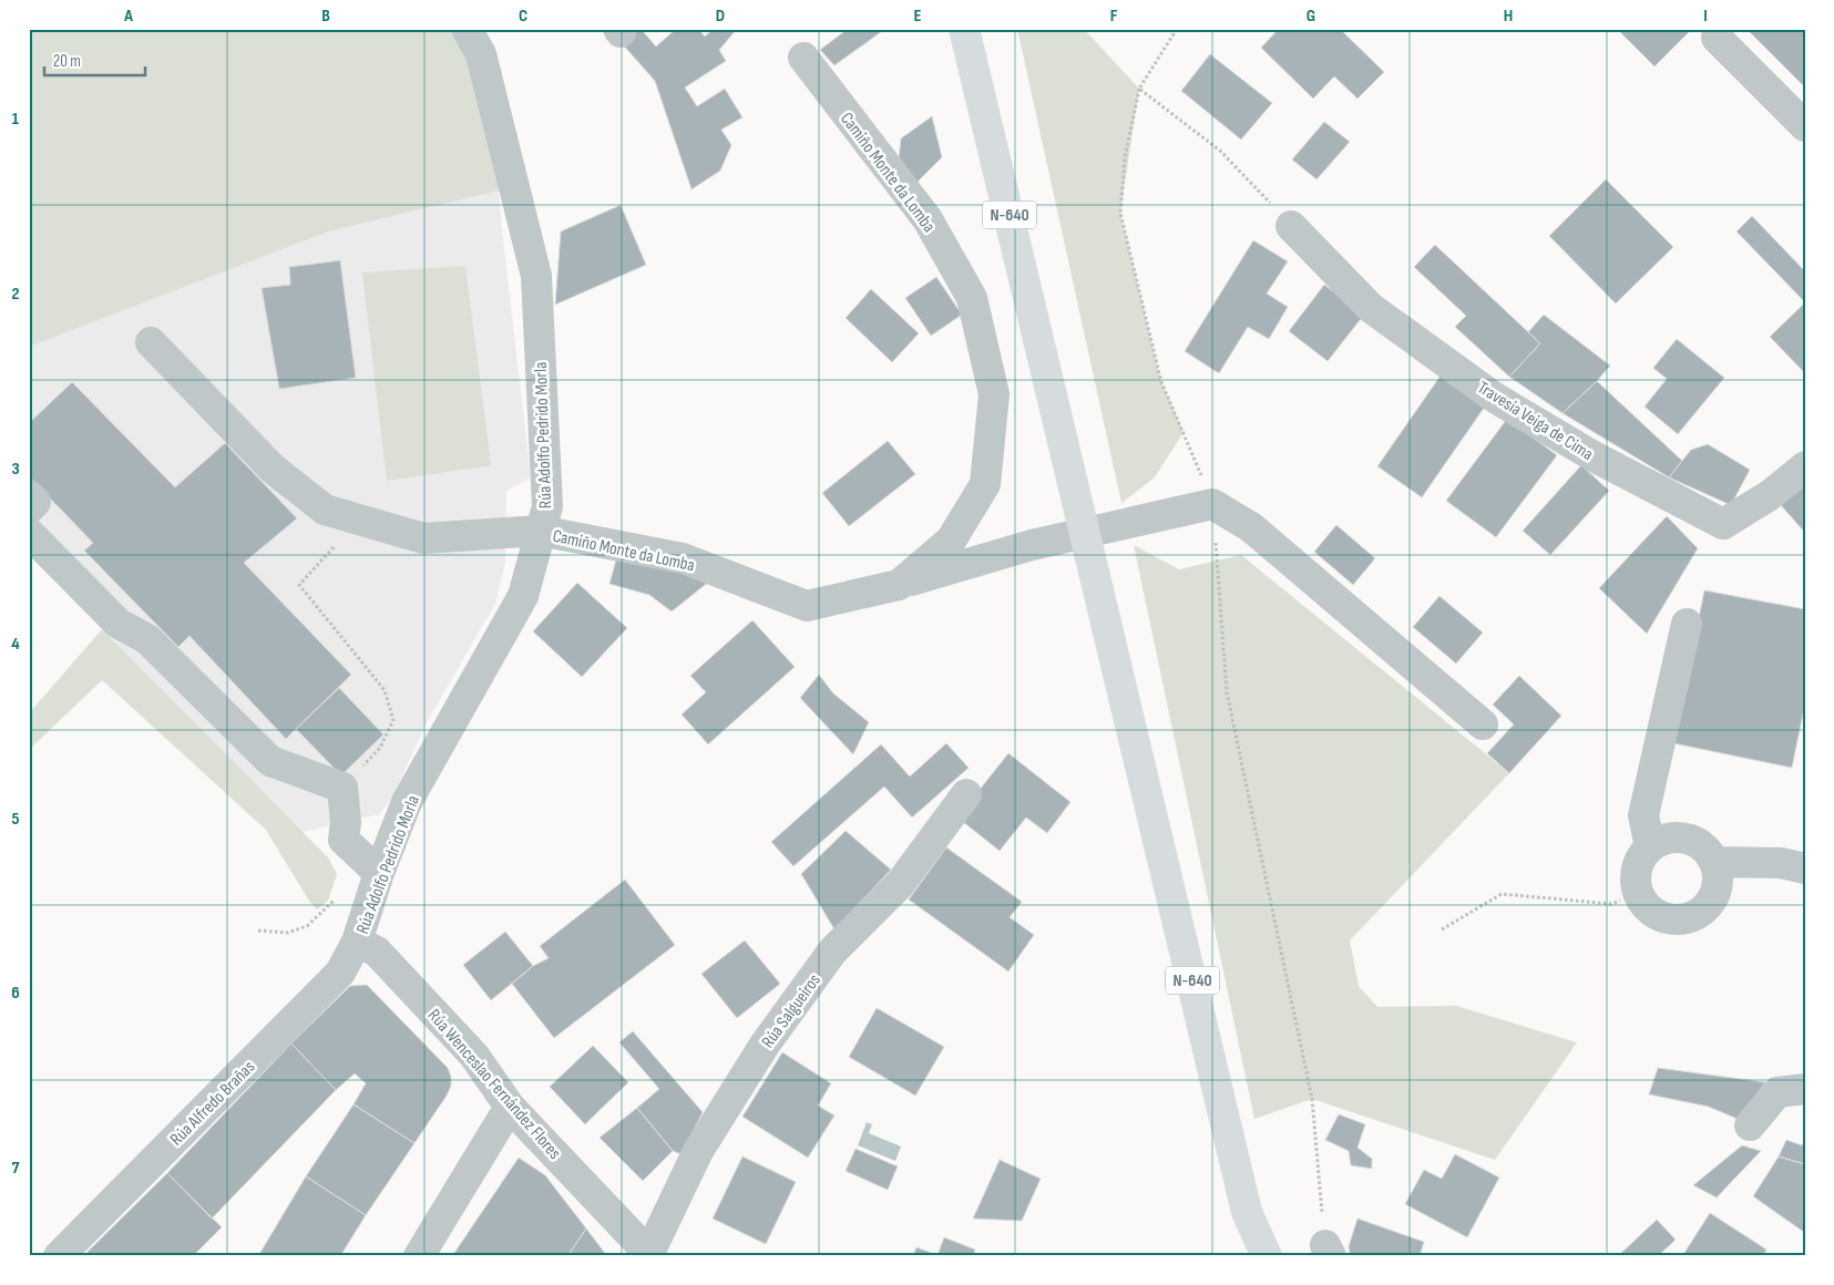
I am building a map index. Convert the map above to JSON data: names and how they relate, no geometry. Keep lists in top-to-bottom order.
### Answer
{
  "streets": {
    "highway": ["N-640"],
    "street": [
      "Camiño Monte da Lomba",
      "Travesía Veiga de Cima",
      "Rúa Adolfo Pedrido Morla",
      "Rúa Salgueiros",
      "Rúa Wenceslao Fernández Flores",
      "Rúa Alfredo Brañas"
    ]
  },
  "crossings": [
    ["Camiño Monte da Lomba", "Rúa Adolfo Pedrido Morla"],
    ["Rúa Adolfo Pedrido Morla", "Rúa Wenceslao Fernández Flores"],
    ["Rúa Adolfo Pedrido Morla", "Rúa Alfredo Brañas"],
    ["Rúa Salgueiros", "Rúa Wenceslao Fernández Flores"],
    ["Rúa Wenceslao Fernández Flores", "Rúa Alfredo Brañas"]
  ],
  "scale_bar": "20 m",
  "grid": {
    "columns": [
      "A",
      "B",
      "C",
      "D",
      "E",
      "F",
      "G",
      "H",
      "I"
    ],
    "rows": [
      "1",
      "2",
      "3",
      "4",
      "5",
      "6",
      "7"
    ]
  }
}
